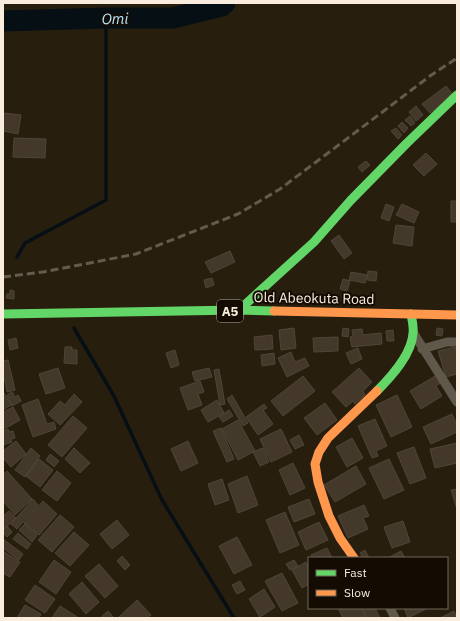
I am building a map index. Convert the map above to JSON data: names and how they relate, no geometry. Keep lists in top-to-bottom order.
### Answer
{
  "streets": {
    "main road": ["Old Abeokuta Road", "A5"]
  },
  "water": ["Omi"],
  "legend": ["Fast", "Slow"]
}
